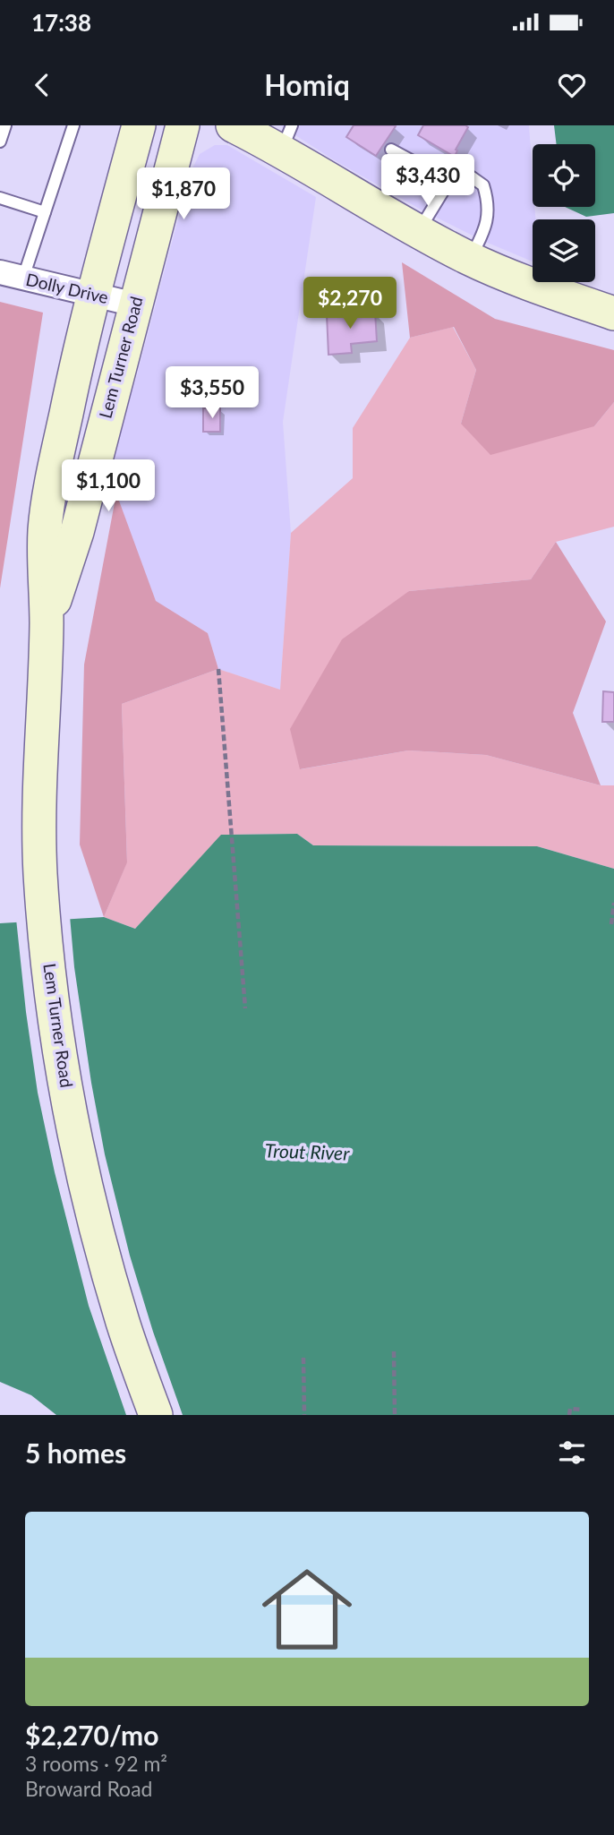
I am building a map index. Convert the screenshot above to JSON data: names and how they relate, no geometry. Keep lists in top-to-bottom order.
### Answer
{
  "streets": {
    "main road": ["Lem Turner Road"],
    "street": ["Dolly Drive"]
  },
  "crossings": [
    ["Dolly Drive", "Lem Turner Road"]
  ],
  "water": ["Trout River"],
  "page": {
    "status": "17:38",
    "header": "Homiq",
    "price": [
      "$3,430",
      "$1,870",
      "$2,270",
      "$3,550",
      "$1,100"
    ],
    "heading": "5 homes",
    "list": [
      {
        "name": "$2,270/mo",
        "note": "3 rooms · 92 m² · Broward Road"
      }
    ]
  }
}
